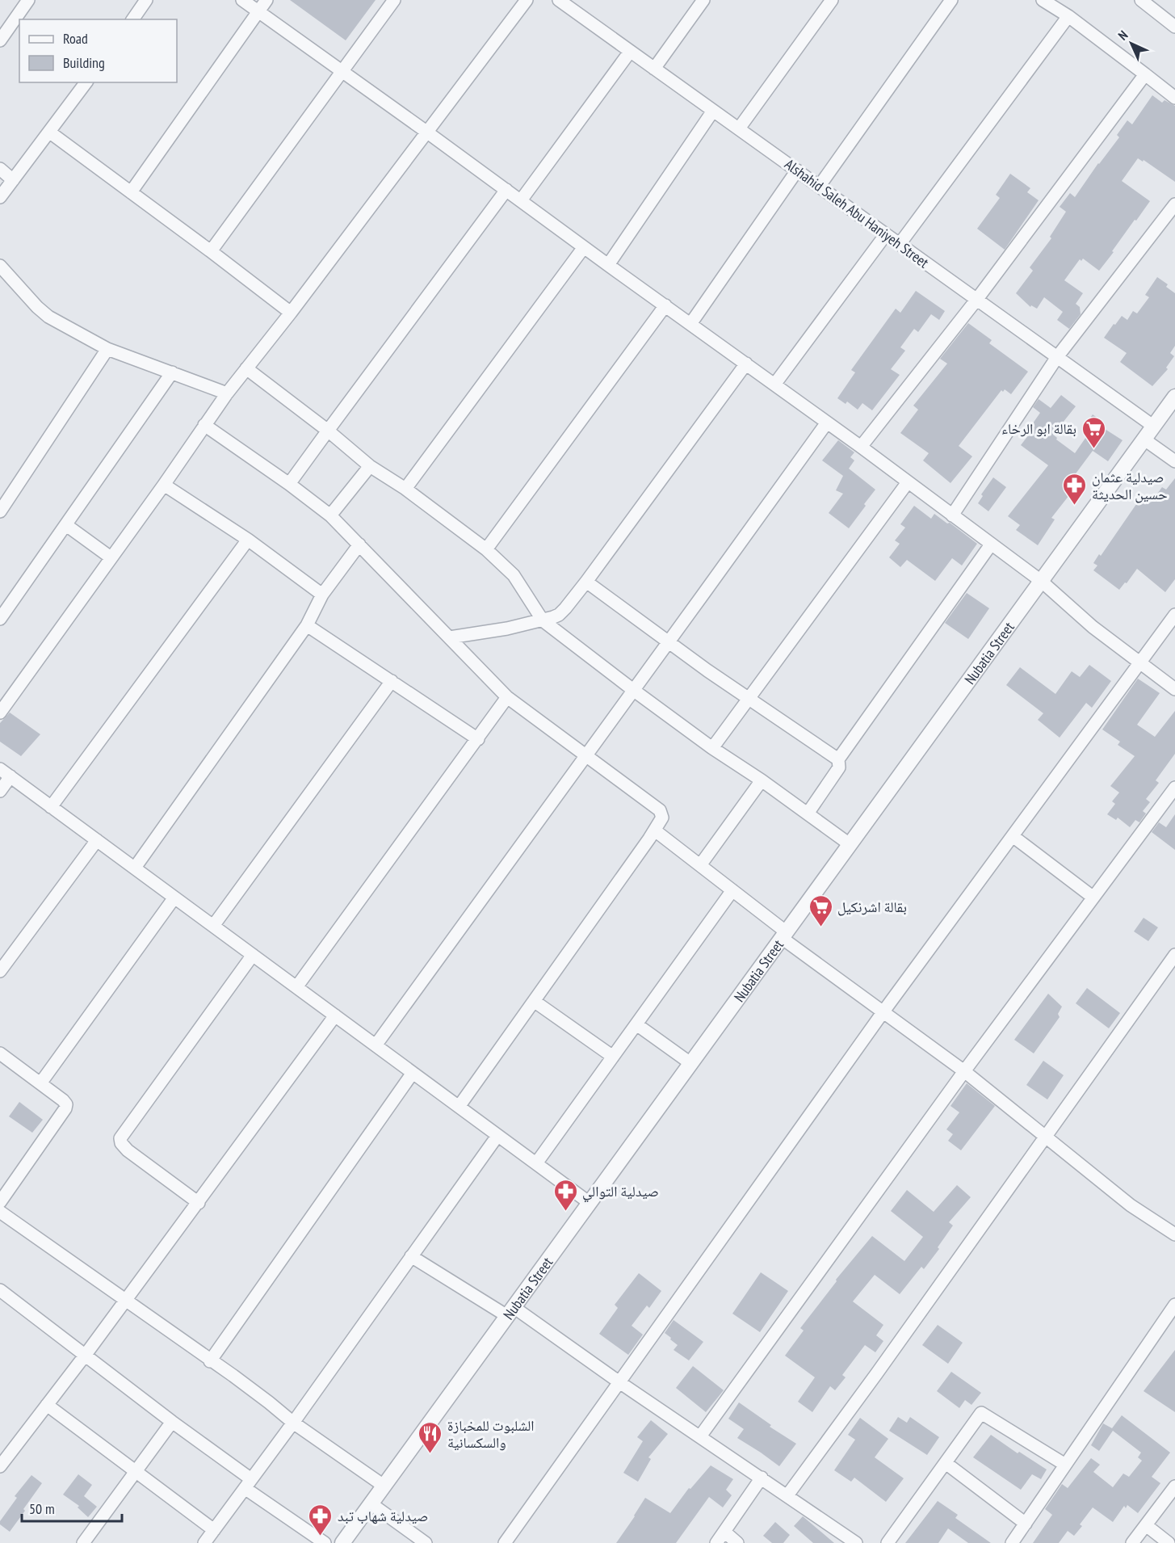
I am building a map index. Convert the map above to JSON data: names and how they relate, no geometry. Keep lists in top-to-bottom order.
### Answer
{
  "streets": {
    "street": ["Alshahid Saleh Abu Haniyeh Street", "Nubatia Street"]
  },
  "crossings": [
    ["Alshahid Saleh Abu Haniyeh Street", "Nubatia Street"]
  ],
  "places": {
    "supermarket": ["بقالة ابو الرخاء", "بقالة اشرنكيل"],
    "pharmacy": ["صيدلية عثمان حسين الحديثة", "صيدلية التوالي", "صيدلية شهاب تبد"],
    "restaurant": ["الشلبوت للمخبازة والسكسانية"]
  },
  "legend": ["Road", "Building"],
  "scale_bar": "50 m",
  "north": "top left"
}
